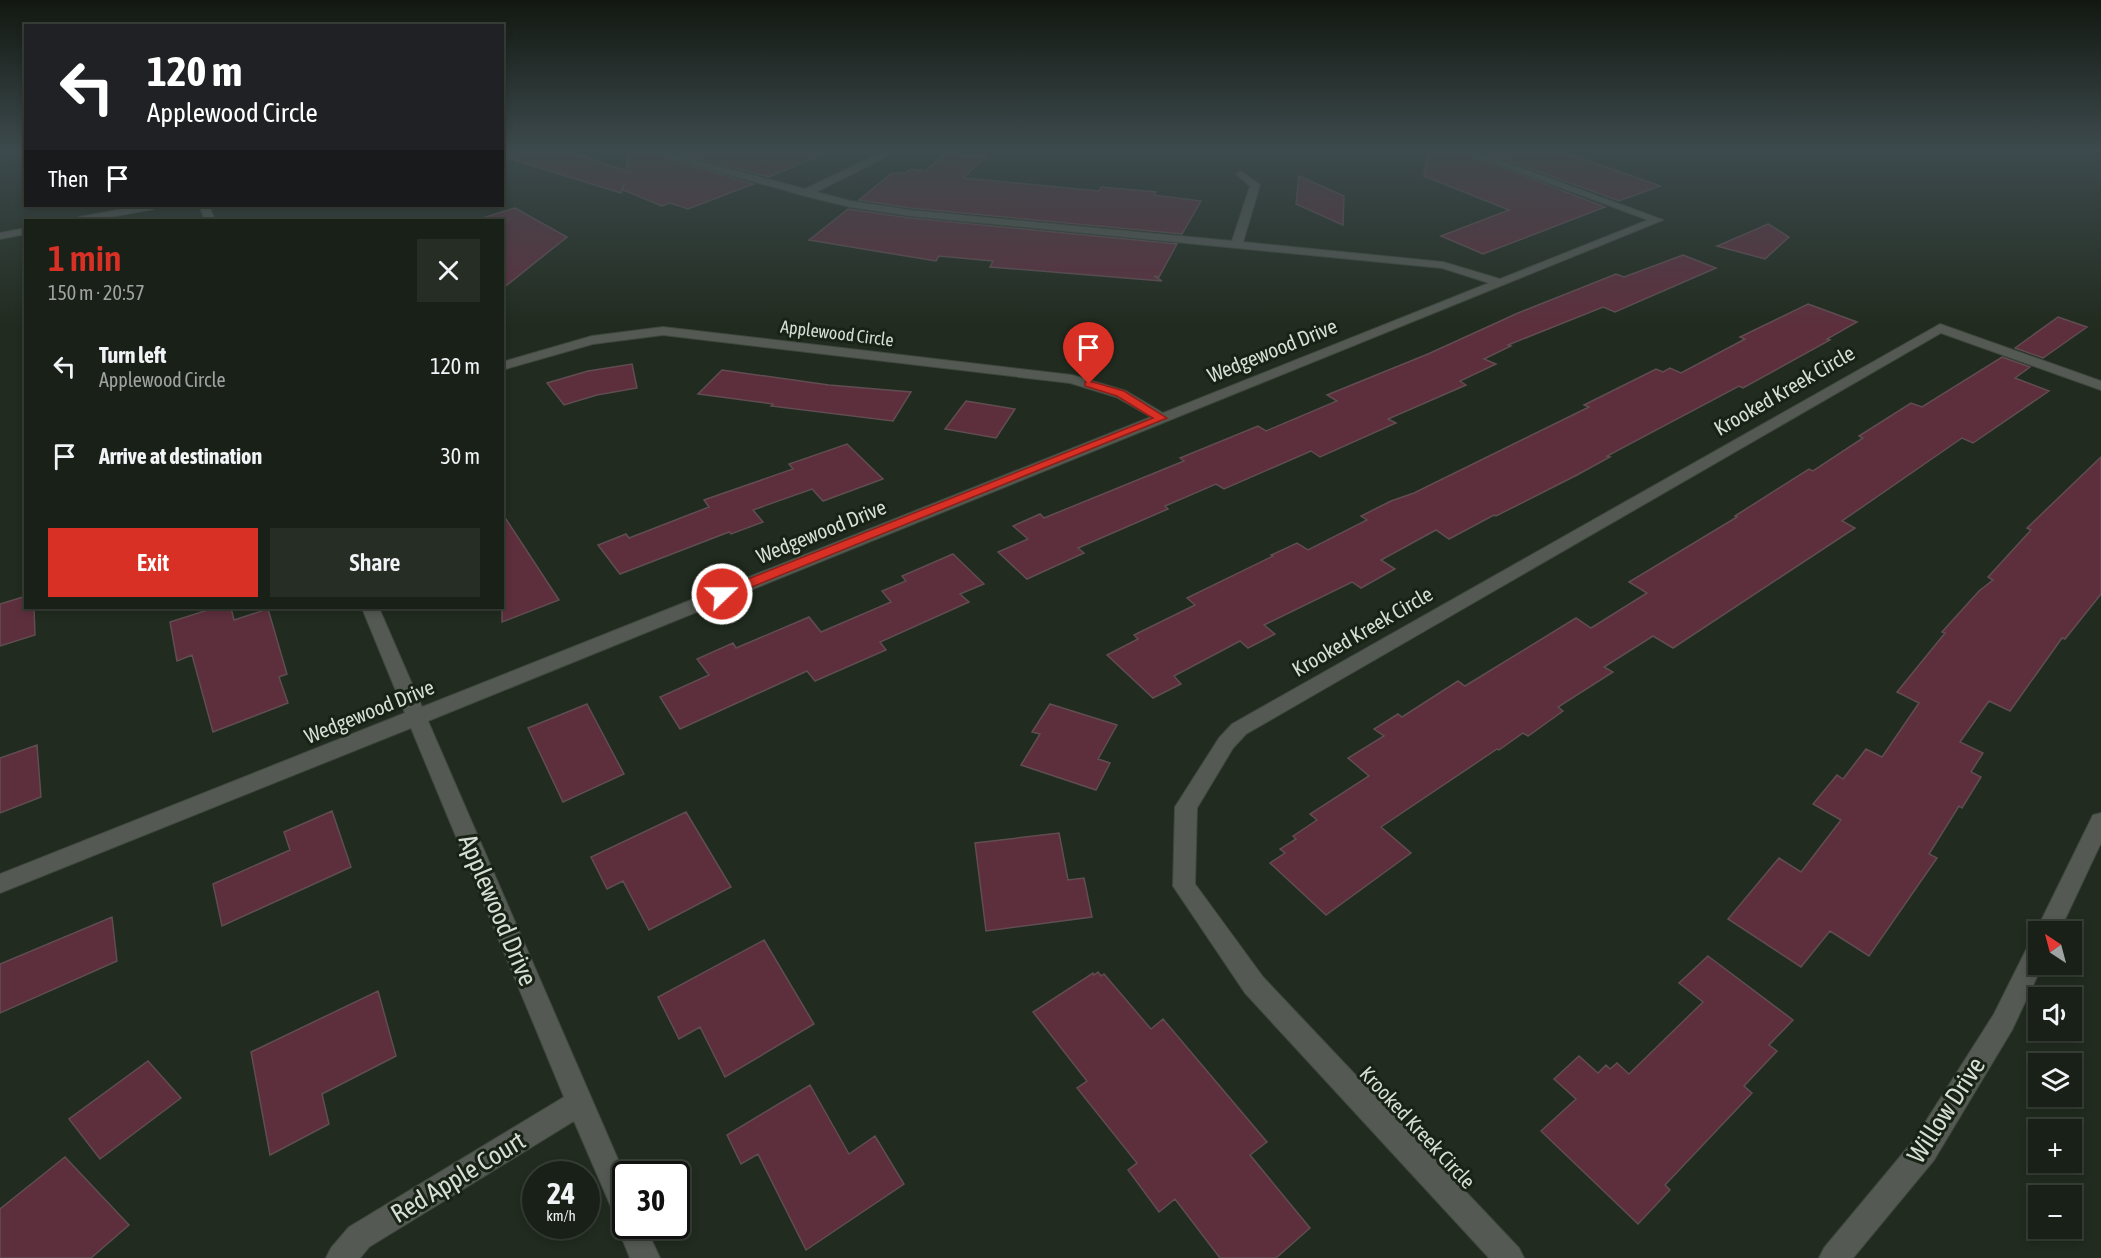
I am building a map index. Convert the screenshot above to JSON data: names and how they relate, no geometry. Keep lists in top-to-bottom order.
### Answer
{
  "streets": {
    "street": [
      "Applewood Circle",
      "Wedgewood Drive",
      "Krooked Kreek Circle",
      "Applewood Drive",
      "Willow Drive",
      "Red Apple Court"
    ]
  },
  "crossings": [
    ["Applewood Circle", "Wedgewood Drive"],
    ["Wedgewood Drive", "Applewood Drive"],
    ["Applewood Drive", "Red Apple Court"]
  ],
  "north": "top left",
  "page": {
    "turn": ["120 m", "Applewood Circle"],
    "then": "Then",
    "heading": ["1 min", "150 m · 20:57"],
    "list": [
      {
        "name": "Turn left",
        "note": "Applewood Circle",
        "value": "120 m"
      },
      {
        "name": "Arrive at destination",
        "value": "30 m"
      }
    ],
    "buttons": ["Exit", "Share"],
    "map_buttons": ["+", "−"],
    "speed": "24 km/h",
    "limit": "30"
  }
}
